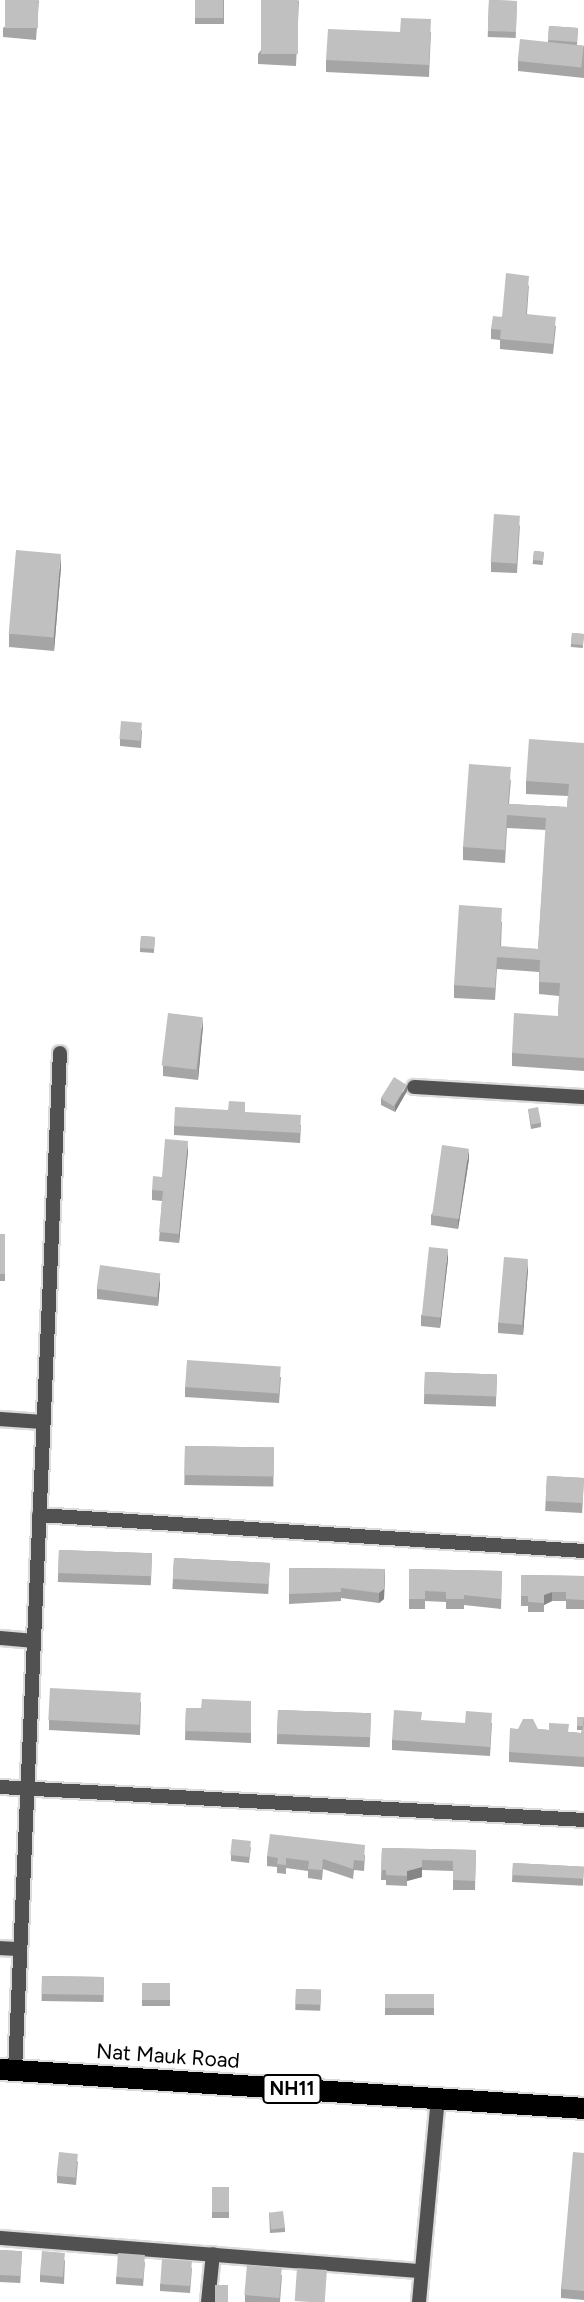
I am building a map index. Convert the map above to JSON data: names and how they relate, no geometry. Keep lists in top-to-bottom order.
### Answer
{
  "streets": {
    "highway": ["Nat Mauk Road", "NH11"]
  }
}
